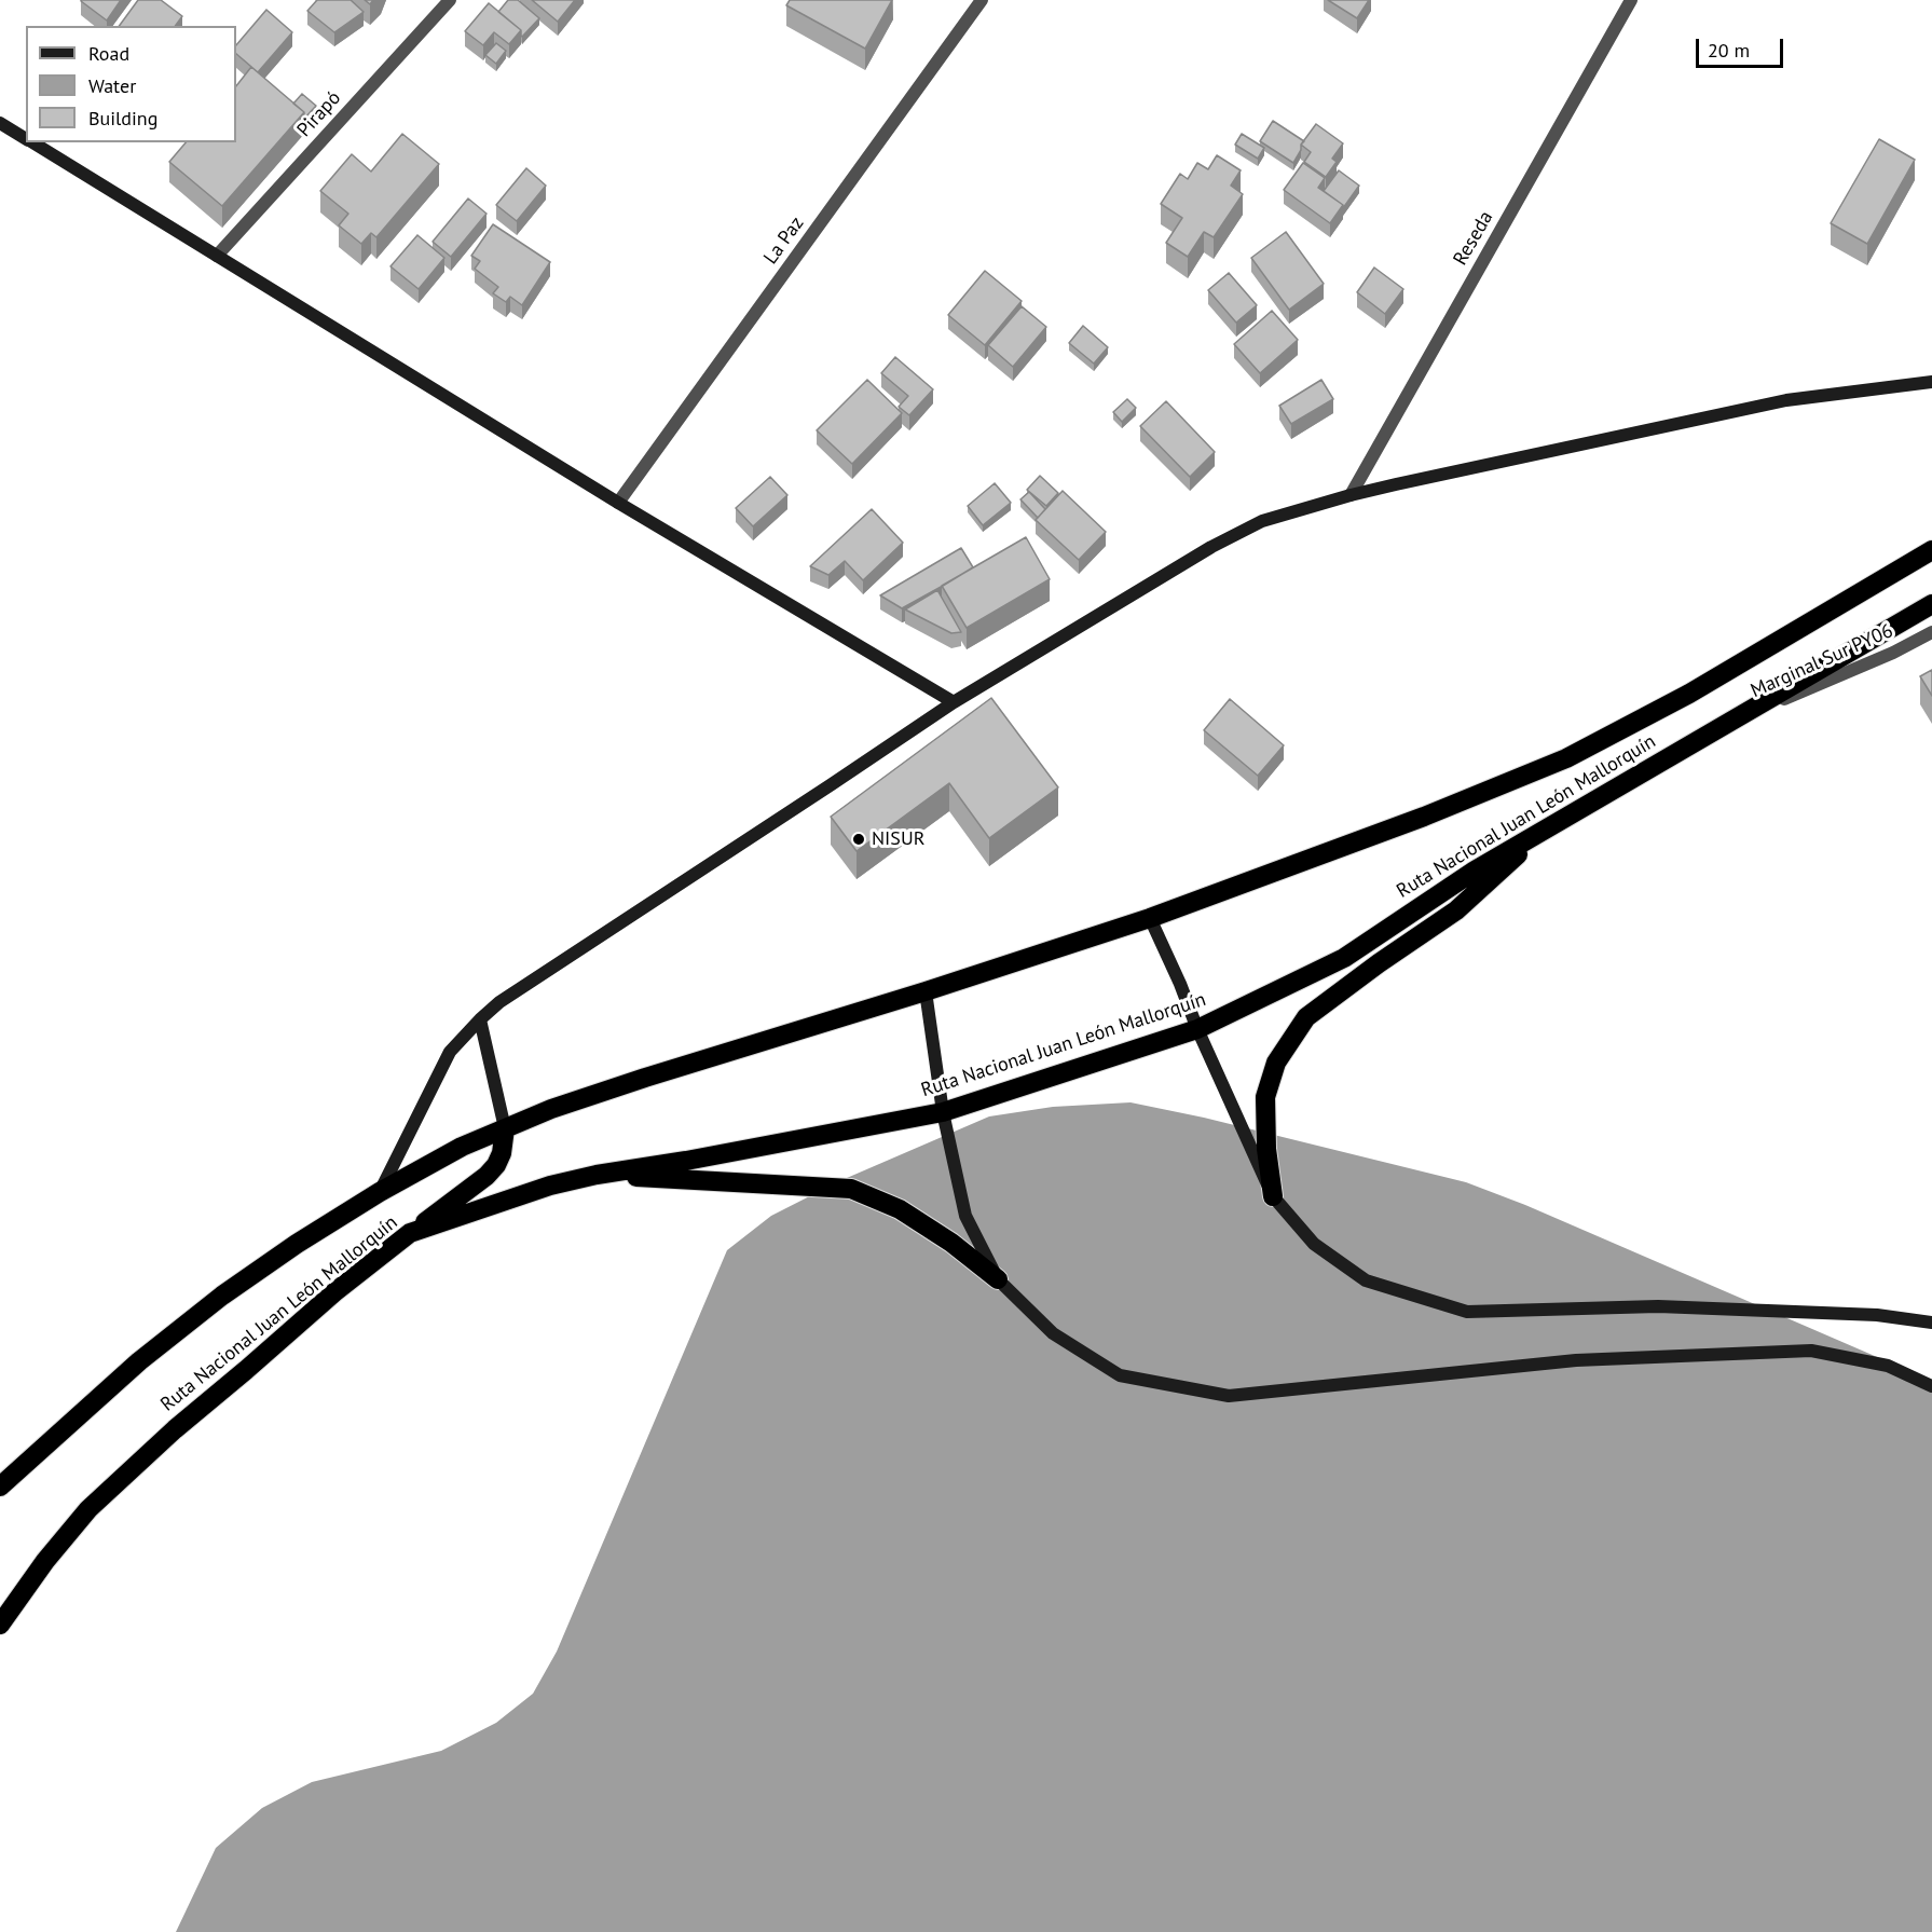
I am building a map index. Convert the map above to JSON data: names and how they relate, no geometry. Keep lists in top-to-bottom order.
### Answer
{
  "streets": {
    "highway": ["Ruta Nacional Juan León Mallorquín"],
    "street": [
      "Pirapó",
      "Reseda",
      "La Paz",
      "Marginal Sur PY06"
    ]
  },
  "crossings": [
    ["Marginal Sur PY06", "Ruta Nacional Juan León Mallorquín"]
  ],
  "places": ["NISUR"],
  "legend": ["Road", "Water", "Building"],
  "scale_bar": "20 m"
}
